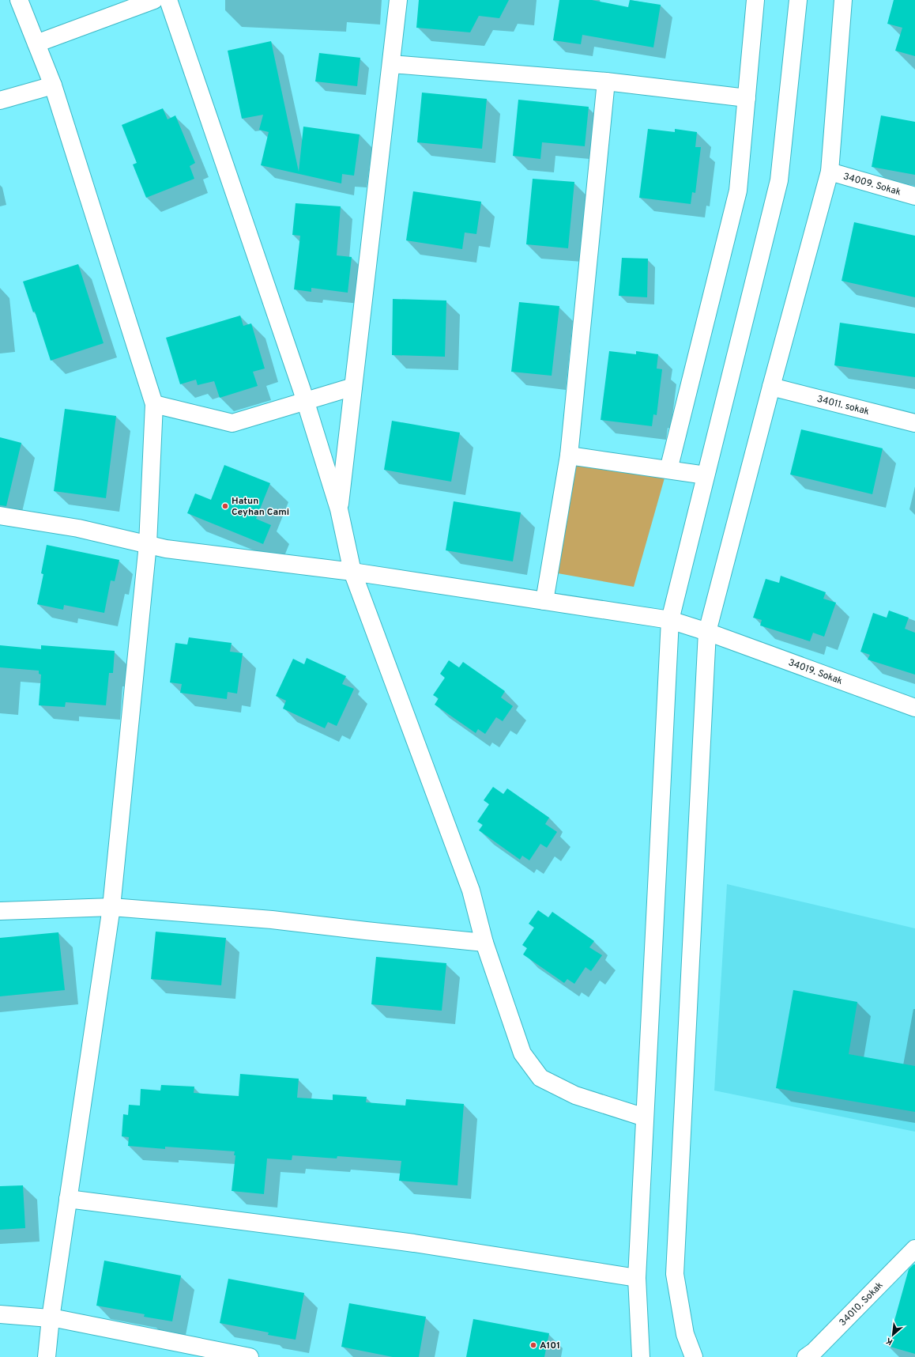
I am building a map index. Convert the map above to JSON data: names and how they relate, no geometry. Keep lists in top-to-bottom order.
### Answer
{
  "streets": {
    "street": [
      "34009. Sokak",
      "34011. sokak",
      "34019. Sokak",
      "34010. Sokak"
    ]
  },
  "places": ["Hatun Ceyhan Cami", "A101"],
  "north": "bottom left"
}
